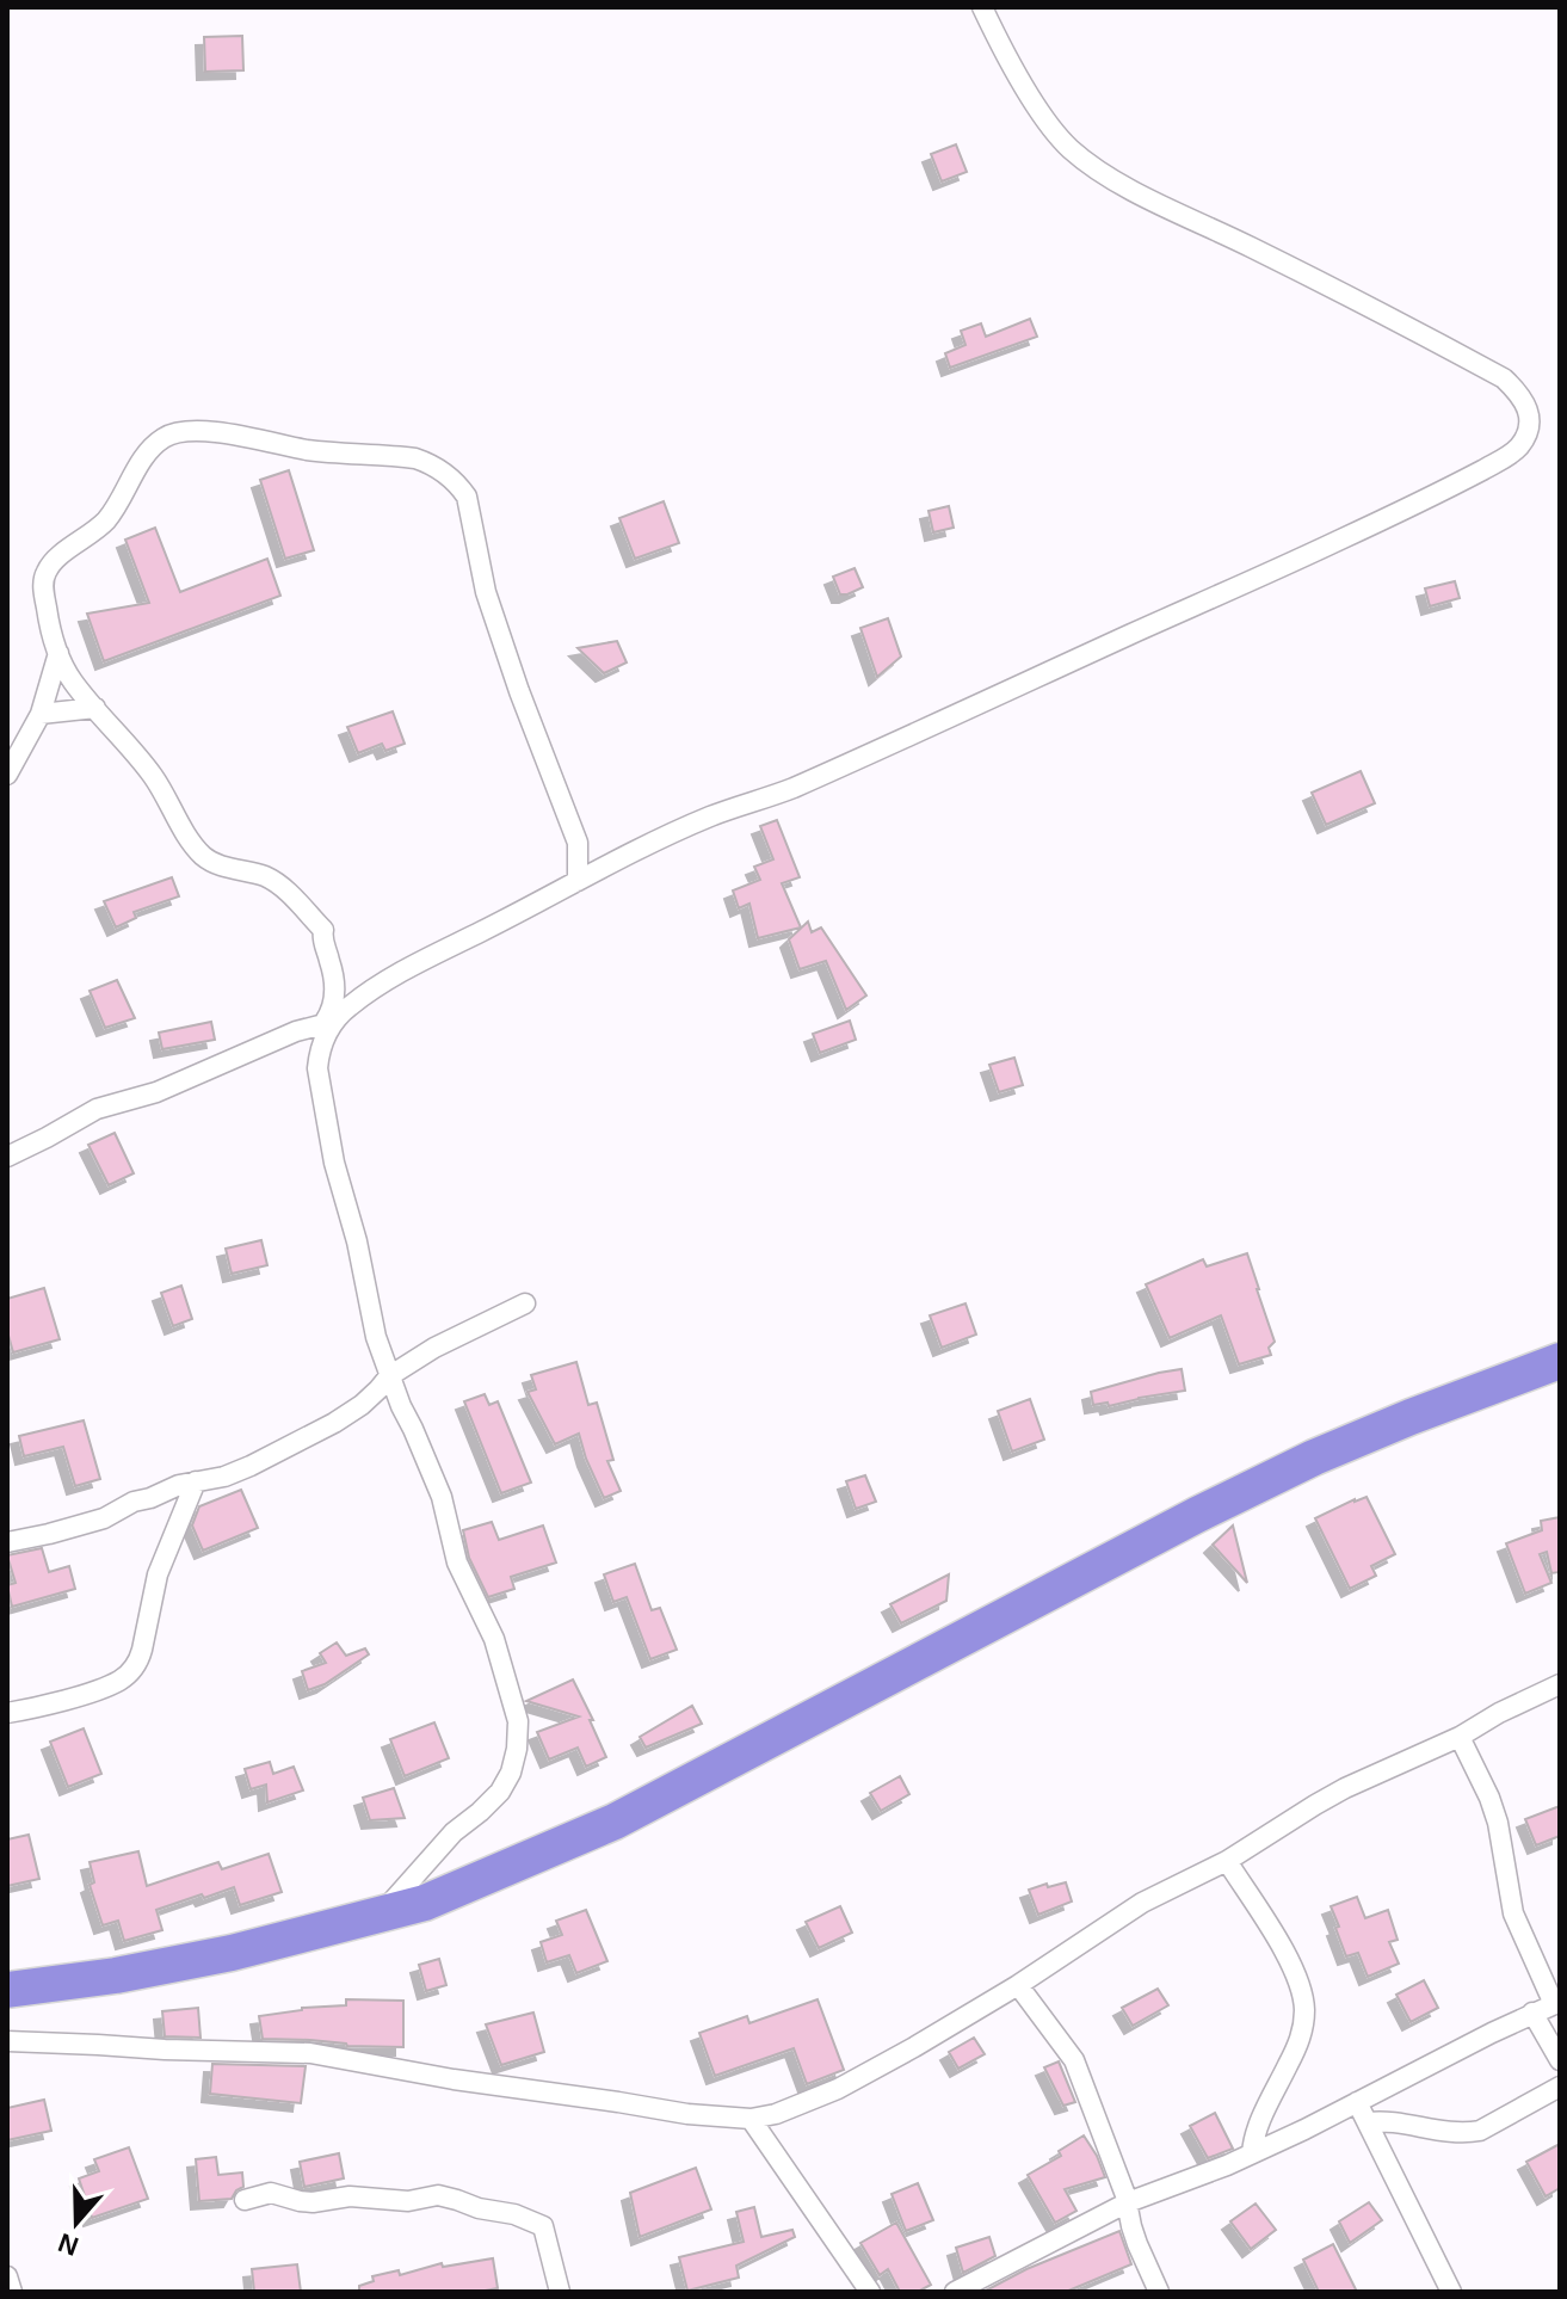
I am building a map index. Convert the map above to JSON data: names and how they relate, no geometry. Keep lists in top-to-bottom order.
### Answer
{
  "north": "bottom"
}
